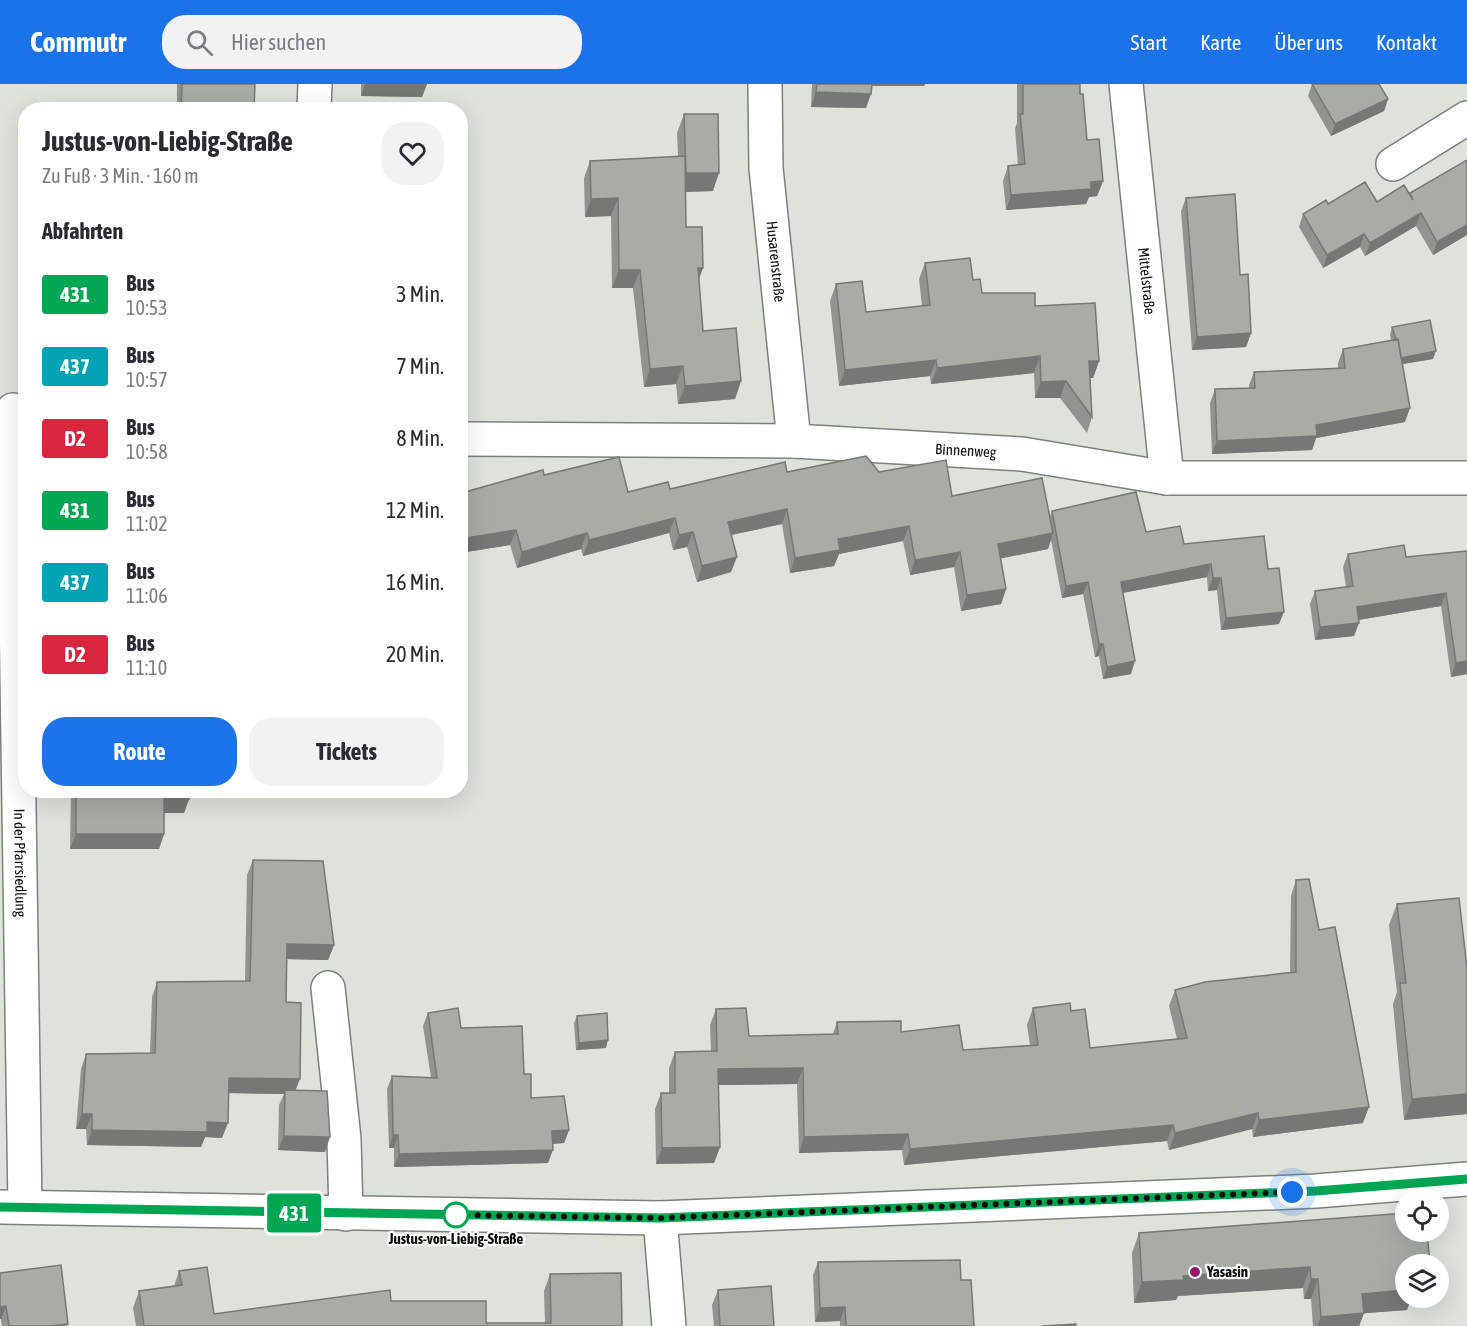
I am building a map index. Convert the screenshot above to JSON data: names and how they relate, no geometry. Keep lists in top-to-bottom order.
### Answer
{
  "streets": {
    "street": [
      "Husarenstraße",
      "Mittelstraße",
      "Binnenweg",
      "In der Pfarrsiedlung"
    ]
  },
  "crossings": [
    ["Husarenstraße", "Binnenweg"],
    ["Mittelstraße", "Binnenweg"]
  ],
  "places": ["Justus-von-Liebig-Straße", "Yasasin"],
  "lines": ["bus line 431"],
  "page": {
    "header": "Commutr",
    "search": "Hier suchen",
    "nav": [
      "Start",
      "Karte",
      "Über uns",
      "Kontakt"
    ],
    "on_map": "431",
    "heading": [
      ["Justus-von-Liebig-Straße", "Zu Fuß · 3 Min. · 160 m"],
      "Abfahrten"
    ],
    "list": [
      {
        "mark": "431",
        "name": "Bus",
        "note": "10:53",
        "value": "3 Min."
      },
      {
        "mark": "437",
        "name": "Bus",
        "note": "10:57",
        "value": "7 Min."
      },
      {
        "mark": "D2",
        "name": "Bus",
        "note": "10:58",
        "value": "8 Min."
      },
      {
        "mark": "431",
        "name": "Bus",
        "note": "11:02",
        "value": "12 Min."
      },
      {
        "mark": "437",
        "name": "Bus",
        "note": "11:06",
        "value": "16 Min."
      },
      {
        "mark": "D2",
        "name": "Bus",
        "note": "11:10",
        "value": "20 Min."
      }
    ],
    "buttons": ["Route", "Tickets"]
  }
}
